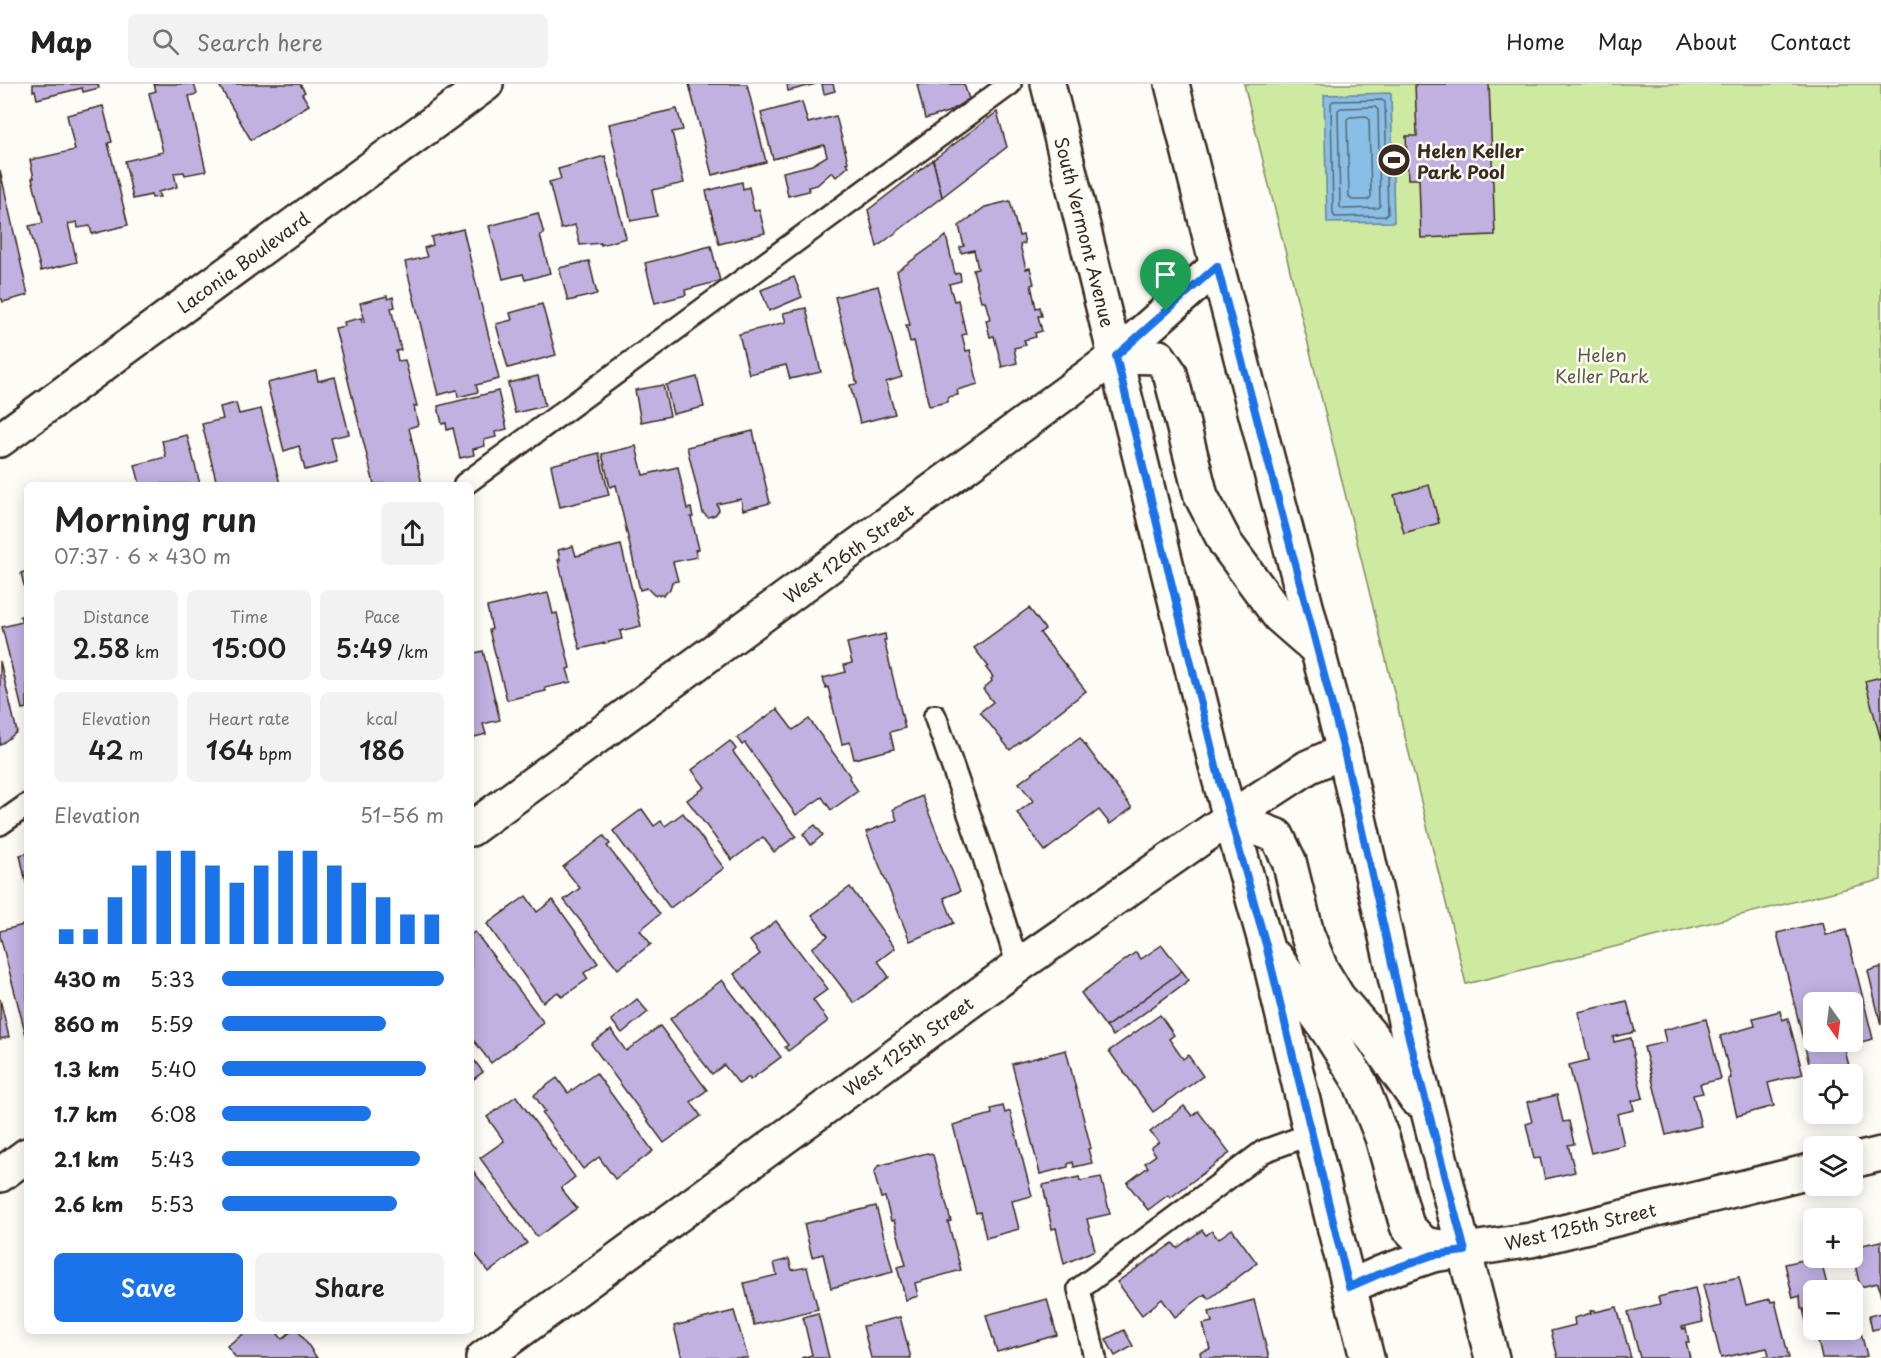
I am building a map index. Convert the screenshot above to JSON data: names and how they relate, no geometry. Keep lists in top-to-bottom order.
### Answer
{
  "streets": {
    "main road": [
      "South Vermont Avenue",
      "Laconia Boulevard",
      "West 126th Street",
      "West 125th Street"
    ]
  },
  "crossings": [
    ["South Vermont Avenue", "West 126th Street"],
    ["South Vermont Avenue", "West 125th Street"]
  ],
  "parks": ["Helen Keller Park"],
  "places": {
    "sports": ["Helen Keller Park Pool"]
  },
  "north": "bottom",
  "page": {
    "header": "Map",
    "search": "Search here",
    "nav": [
      "Home",
      "Map",
      "About",
      "Contact"
    ],
    "heading": ["Morning run", "07:37 · 6 × 430 m"],
    "stats": [
      ["Distance", "2.58 km"],
      ["Time", "15:00"],
      ["Pace", "5:49 /km"],
      ["Elevation", "42 m"],
      ["Heart rate", "164 bpm"],
      ["kcal", "186"]
    ],
    "chart": ["Elevation", "51–56 m"],
    "list": [
      {
        "name": "430 m",
        "note": "5:33"
      },
      {
        "name": "860 m",
        "note": "5:59"
      },
      {
        "name": "1.3 km",
        "note": "5:40"
      },
      {
        "name": "1.7 km",
        "note": "6:08"
      },
      {
        "name": "2.1 km",
        "note": "5:43"
      },
      {
        "name": "2.6 km",
        "note": "5:53"
      }
    ],
    "map_buttons": ["+", "−"],
    "buttons": ["Save", "Share"]
  }
}
